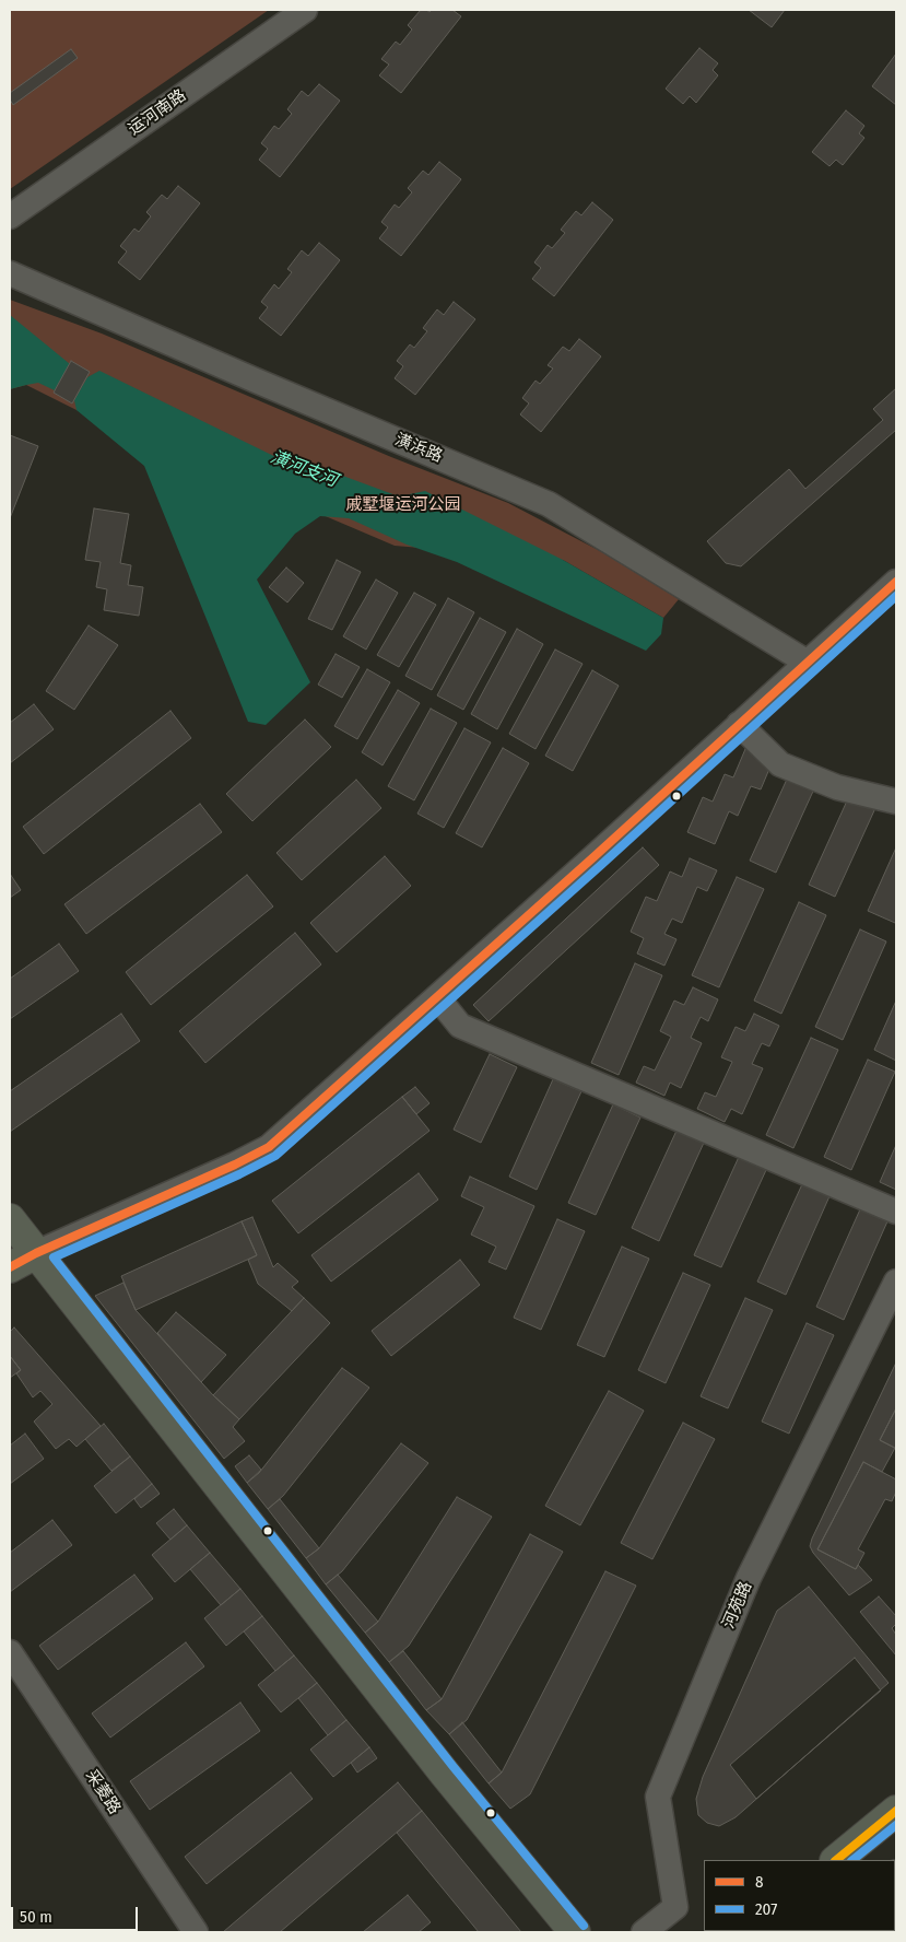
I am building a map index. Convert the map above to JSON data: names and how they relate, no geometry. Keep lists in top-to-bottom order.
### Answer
{
  "streets": {
    "street": [
      "运河南路",
      "潢浜路",
      "河苑路",
      "采菱路"
    ]
  },
  "water": ["潢河支河"],
  "parks": ["戚墅堰运河公园"],
  "lines": ["transit line 8", "transit line 207"],
  "legend": ["8", "207"],
  "scale_bar": "50 m"
}
